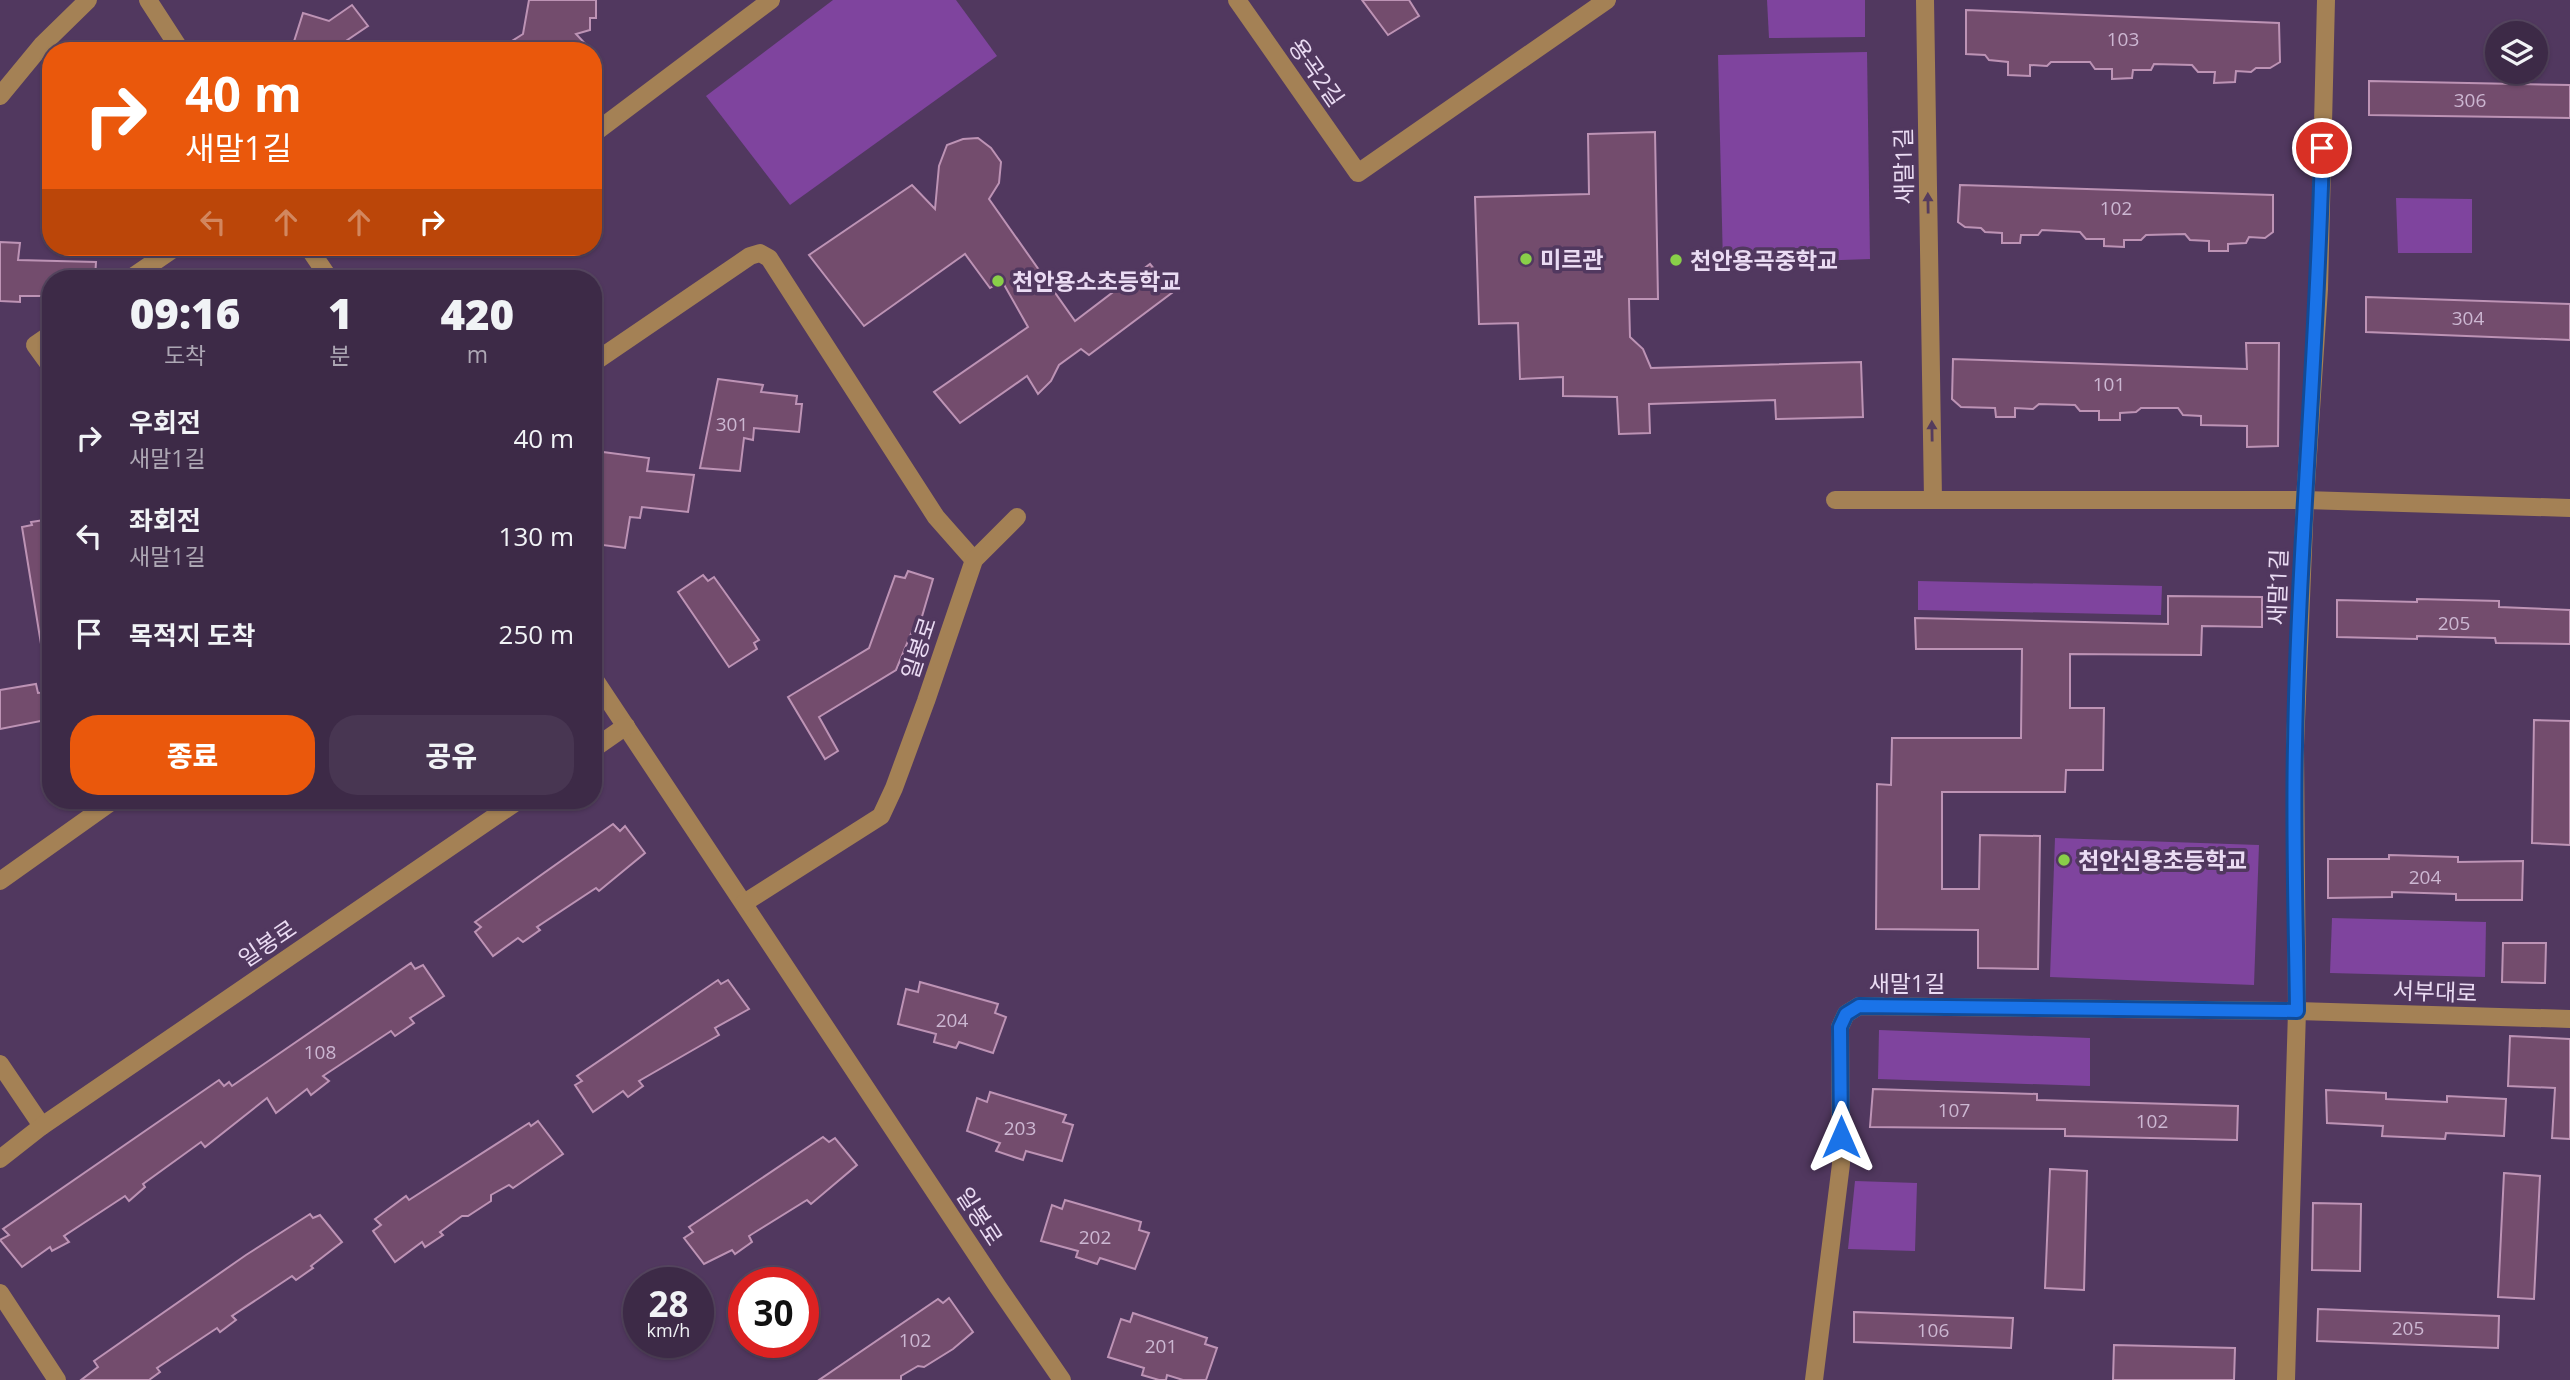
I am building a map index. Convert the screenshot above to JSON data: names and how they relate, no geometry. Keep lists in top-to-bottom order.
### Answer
{
  "streets": {
    "street": [
      "용곡2길",
      "새말1길",
      "일봉로",
      "서부대로"
    ]
  },
  "crossings": [
    ["새말1길", "서부대로"]
  ],
  "places": [
    "미르관",
    "천안용곡중학교",
    "천안용소초등학교",
    "천안신용초등학교"
  ],
  "house_numbers": [
    "103",
    "306",
    "102",
    "304",
    "101",
    "301",
    "205",
    "204",
    "204",
    "108",
    "107",
    "102",
    "203",
    "202",
    "205",
    "106",
    "102",
    "201"
  ],
  "page": {
    "turn": ["40 m", "새말1길"],
    "eta": [
      "09:16",
      "도착",
      "1",
      "분",
      "420",
      "m"
    ],
    "list": [
      {
        "name": "우회전",
        "note": "새말1길",
        "value": "40 m"
      },
      {
        "name": "좌회전",
        "note": "새말1길",
        "value": "130 m"
      },
      {
        "name": "목적지 도착",
        "value": "250 m"
      }
    ],
    "buttons": ["종료", "공유"],
    "speed": "28 km/h",
    "limit": "30"
  }
}
